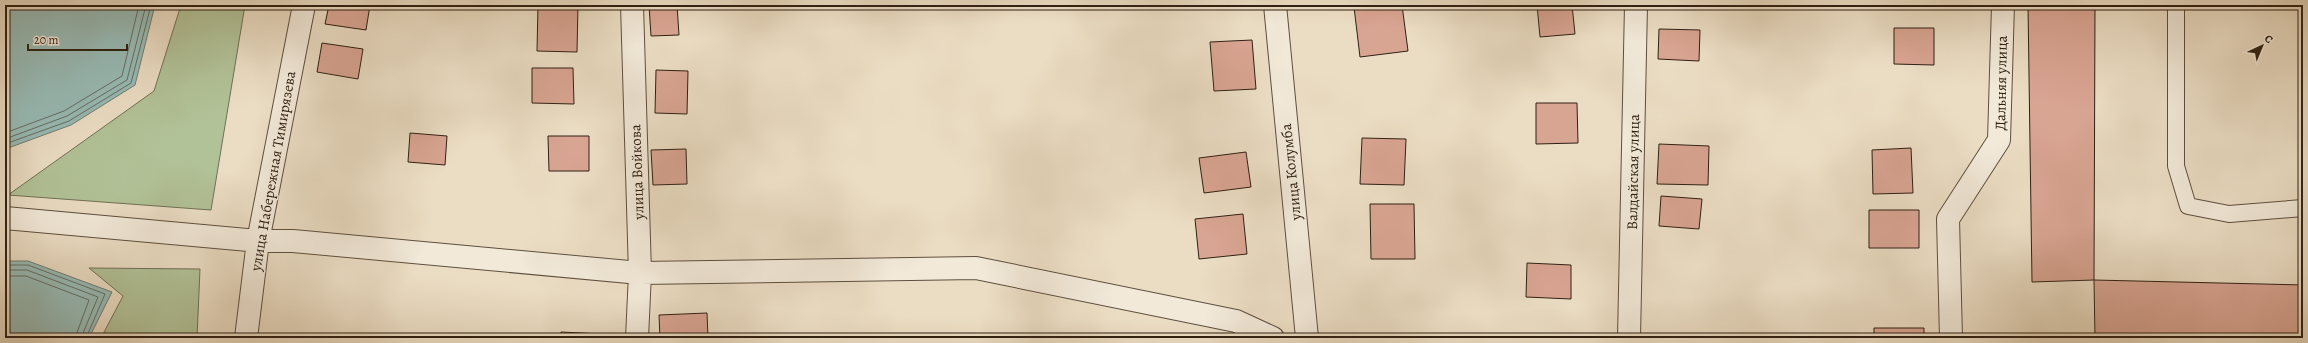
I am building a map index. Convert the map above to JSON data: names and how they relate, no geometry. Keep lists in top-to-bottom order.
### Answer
{
  "streets": {
    "street": [
      "Дальняя улица",
      "улица Набережная Тимирязева",
      "улица Войкова",
      "улица Колумба",
      "Валдайская улица"
    ]
  },
  "scale_bar": "20 m",
  "north": "top right"
}
